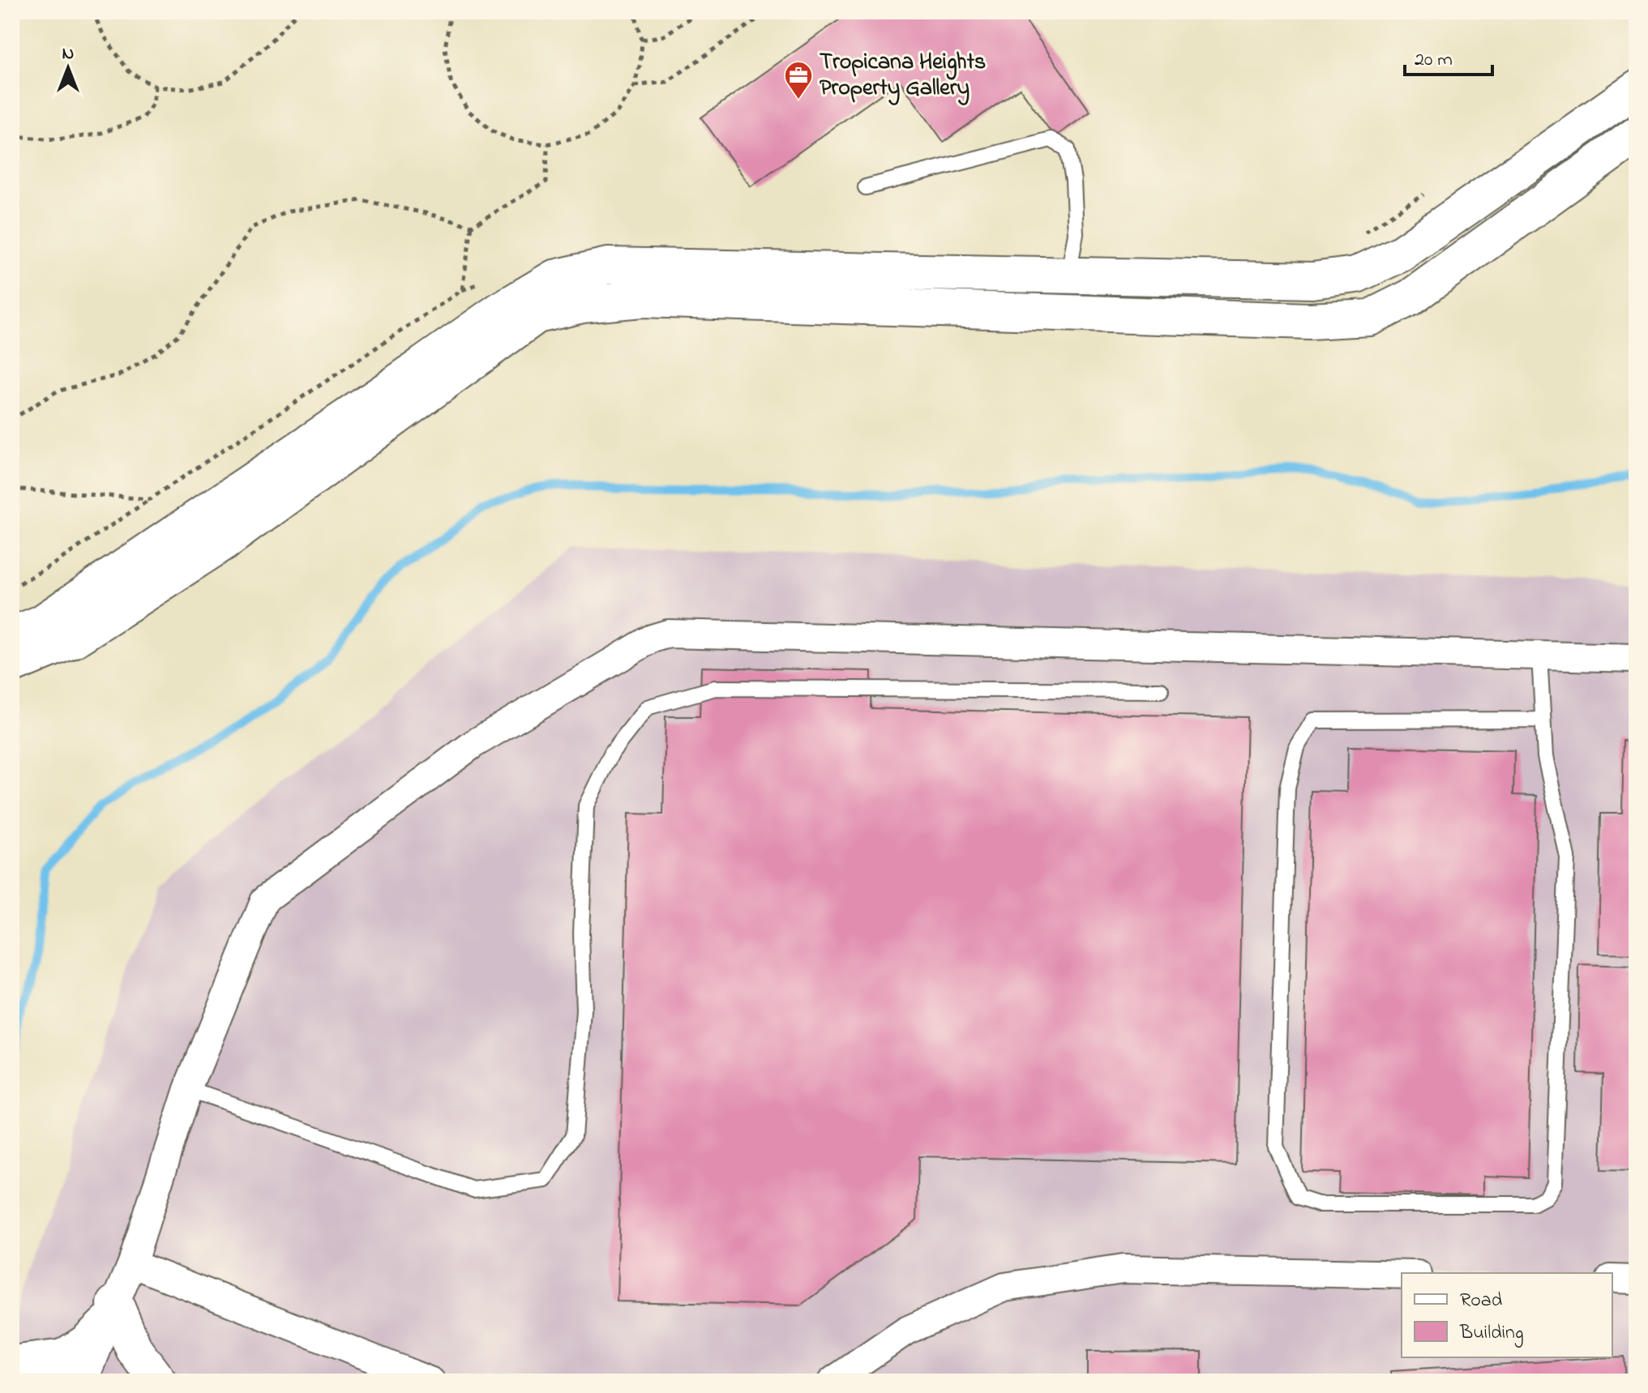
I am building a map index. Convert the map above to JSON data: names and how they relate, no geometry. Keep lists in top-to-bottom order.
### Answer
{
  "places": {
    "office": ["Tropicana Heights Property Gallery"]
  },
  "legend": ["Road", "Building"],
  "scale_bar": "20 m",
  "north": "top"
}
